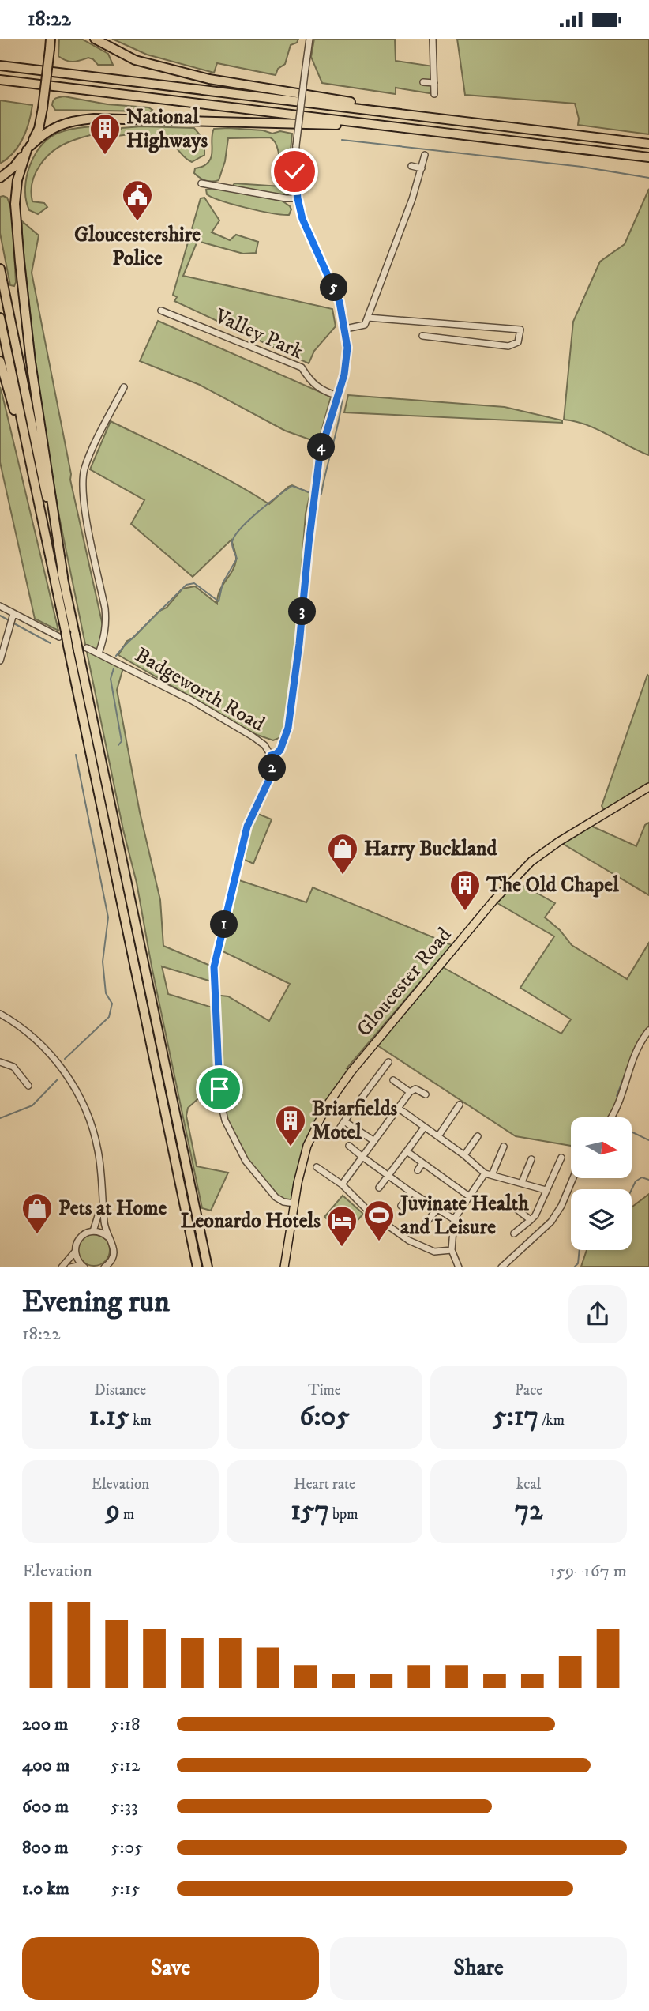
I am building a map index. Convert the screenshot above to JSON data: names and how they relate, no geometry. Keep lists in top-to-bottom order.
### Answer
{
  "streets": {
    "main road": ["Gloucester Road"],
    "street": ["Valley Park", "Badgeworth Road"]
  },
  "crossings": [
    ["Badgeworth Road", "Gloucester Road"]
  ],
  "places": {
    "building": ["National Highways", "The Old Chapel", "Briarfields Motel"],
    "public building": ["Gloucestershire Police"],
    "shop": ["Harry Buckland", "Pets at Home"],
    "sports": ["Juvinate Health and Leisure"],
    "hotel": ["Leonardo Hotels"]
  },
  "north": "right",
  "page": {
    "status": "18:22",
    "pins": [
      "5",
      "4",
      "3",
      "2",
      "1"
    ],
    "heading": ["Evening run", "18:22"],
    "stats": [
      ["Distance", "1.15 km"],
      ["Time", "6:05"],
      ["Pace", "5:17 /km"],
      ["Elevation", "9 m"],
      ["Heart rate", "157 bpm"],
      ["kcal", "72"]
    ],
    "chart": ["Elevation", "159–167 m"],
    "list": [
      {
        "name": "200 m",
        "note": "5:18"
      },
      {
        "name": "400 m",
        "note": "5:12"
      },
      {
        "name": "600 m",
        "note": "5:33"
      },
      {
        "name": "800 m",
        "note": "5:05"
      },
      {
        "name": "1.0 km",
        "note": "5:15"
      }
    ],
    "buttons": ["Save", "Share"]
  }
}
